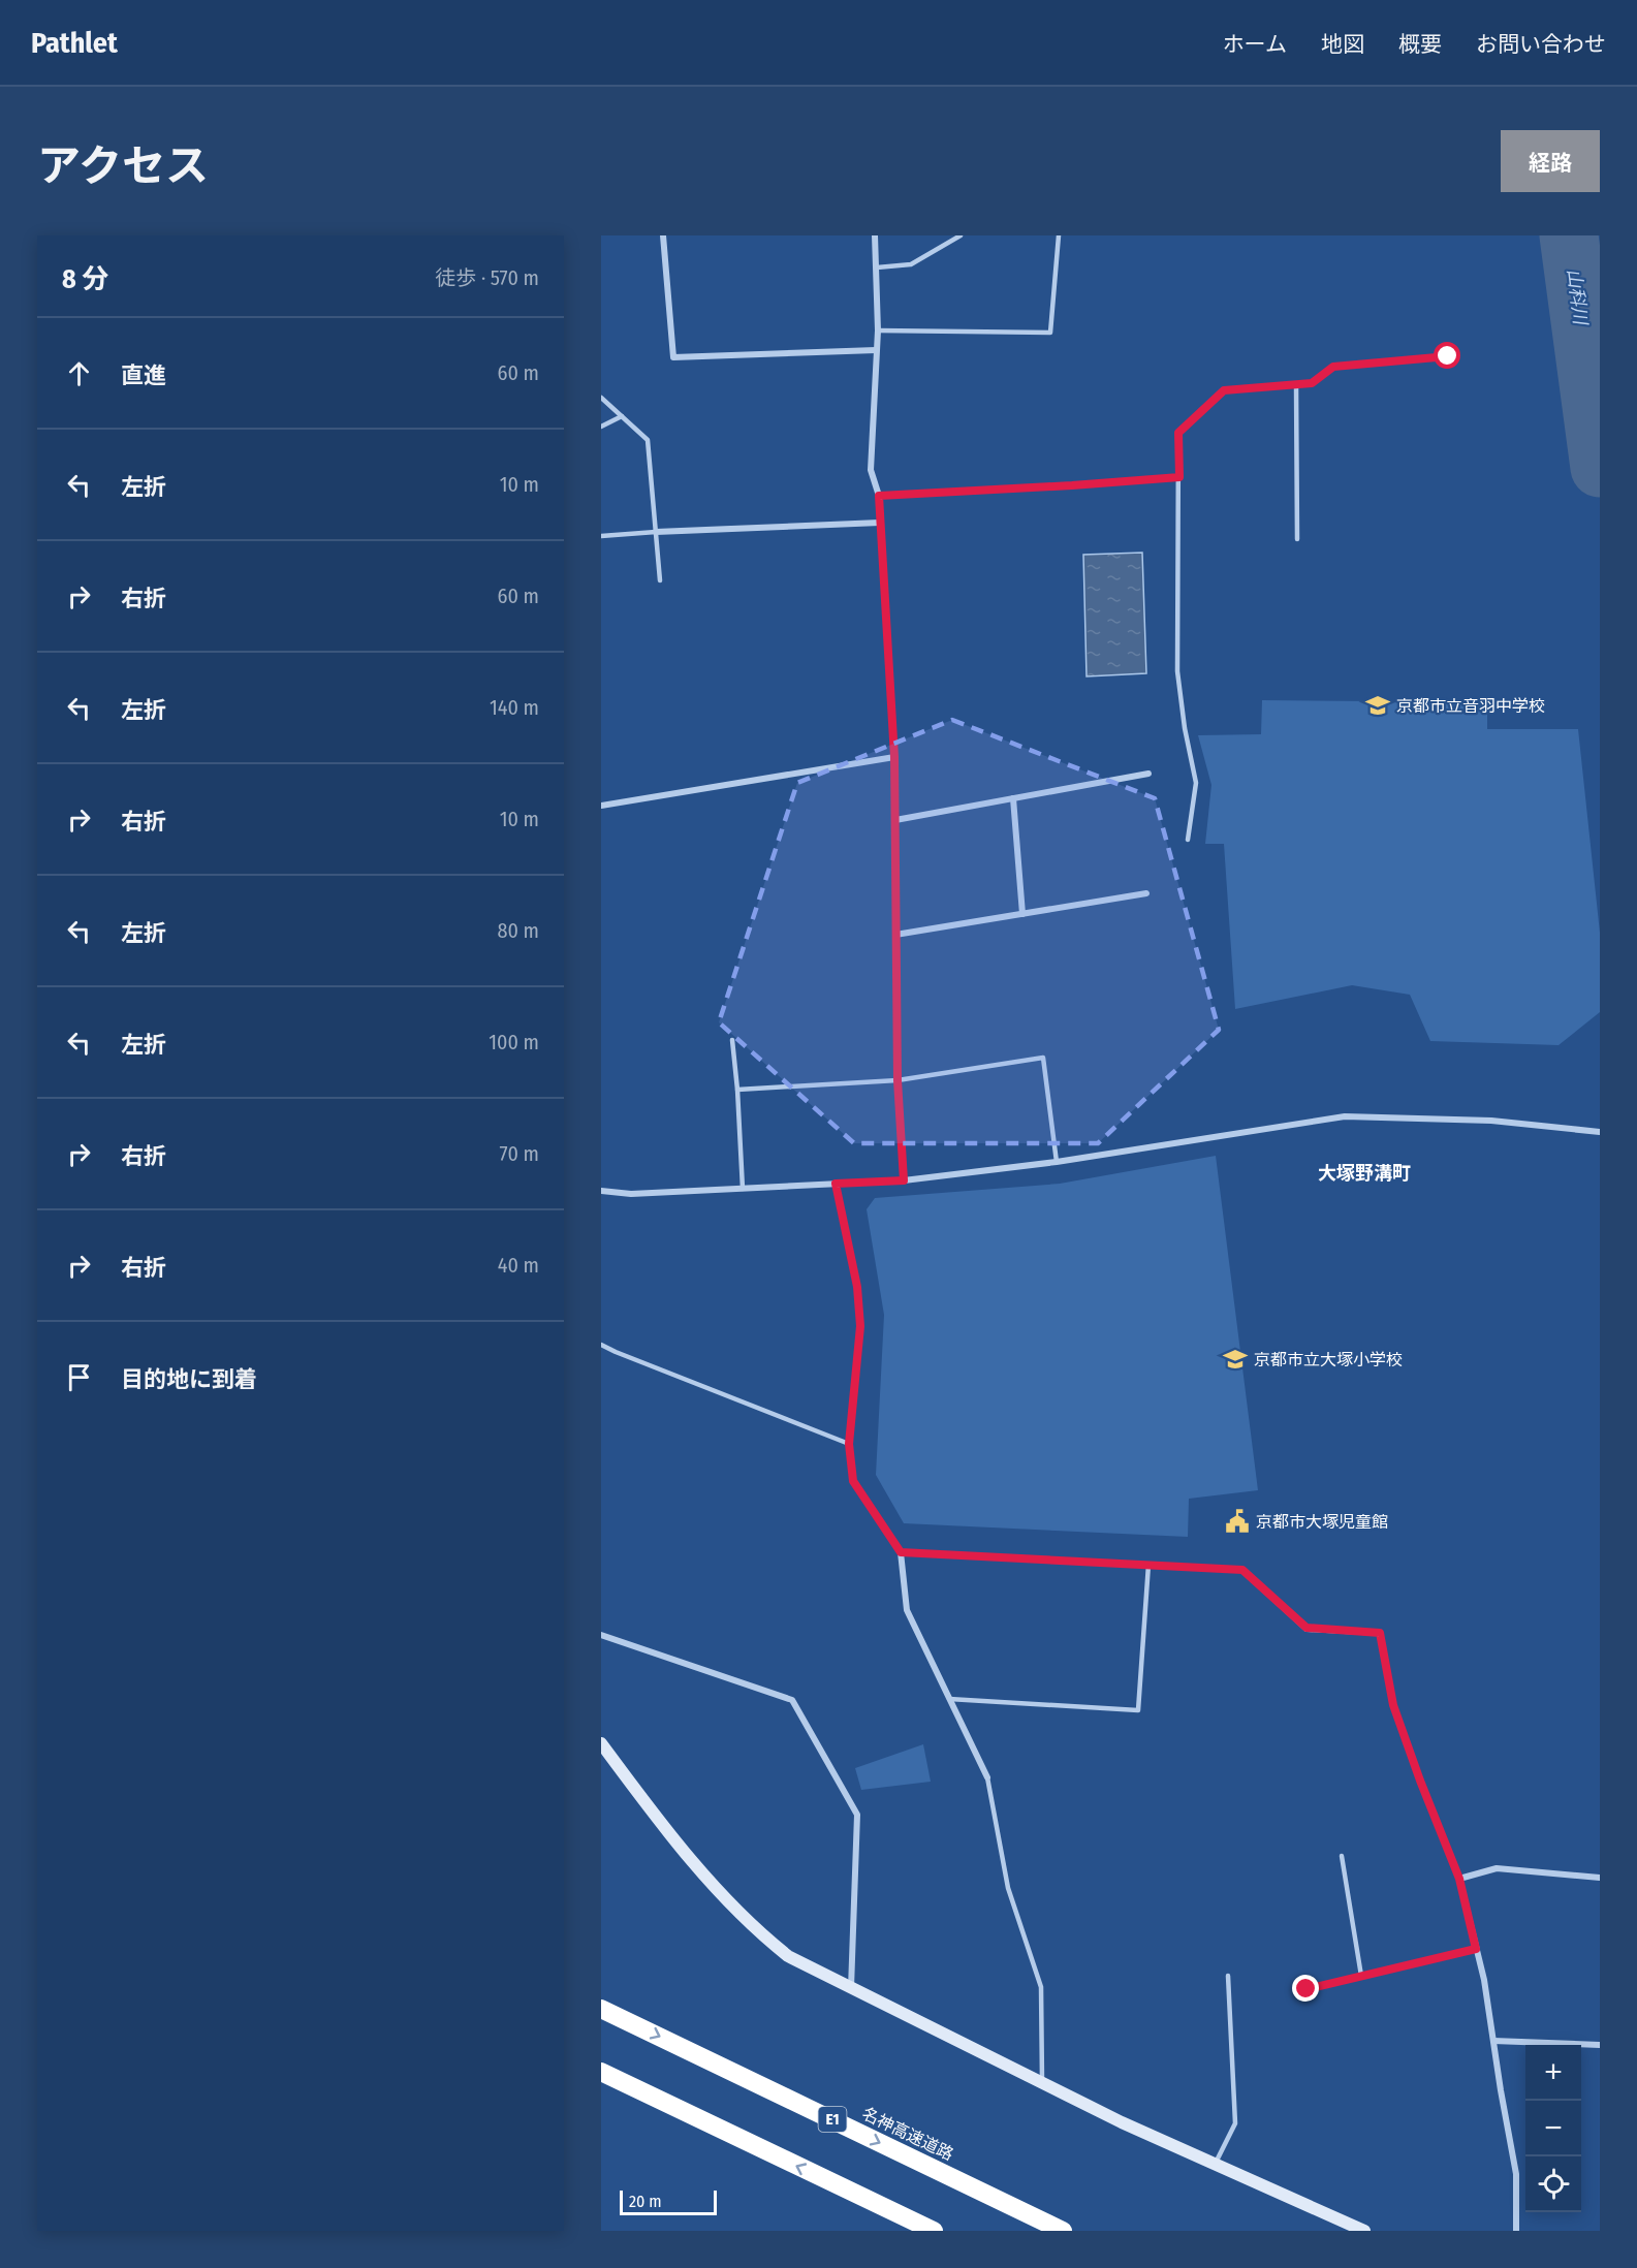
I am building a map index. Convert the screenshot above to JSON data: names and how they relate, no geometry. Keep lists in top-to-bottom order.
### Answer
{
  "streets": {
    "highway": ["E1", "名神高速道路"]
  },
  "districts": ["大塚野溝町"],
  "water": ["山科川"],
  "places": {
    "school or university": ["京都市立音羽中学校", "京都市立大塚小学校"],
    "public building": ["京都市大塚児童館"]
  },
  "scale_bar": "20 m",
  "page": {
    "header": "Pathlet",
    "nav": [
      "ホーム",
      "地図",
      "概要",
      "お問い合わせ"
    ],
    "title": "アクセス",
    "buttons": "経路",
    "heading": ["8 分", "徒歩 · 570 m"],
    "list": [
      ["直進", "60 m"],
      ["左折", "10 m"],
      ["右折", "60 m"],
      ["左折", "140 m"],
      ["右折", "10 m"],
      ["左折", "80 m"],
      ["左折", "100 m"],
      ["右折", "70 m"],
      ["右折", "40 m"],
      "目的地に到着"
    ],
    "map_buttons": ["+", "−"],
    "scale": "20 m"
  }
}
